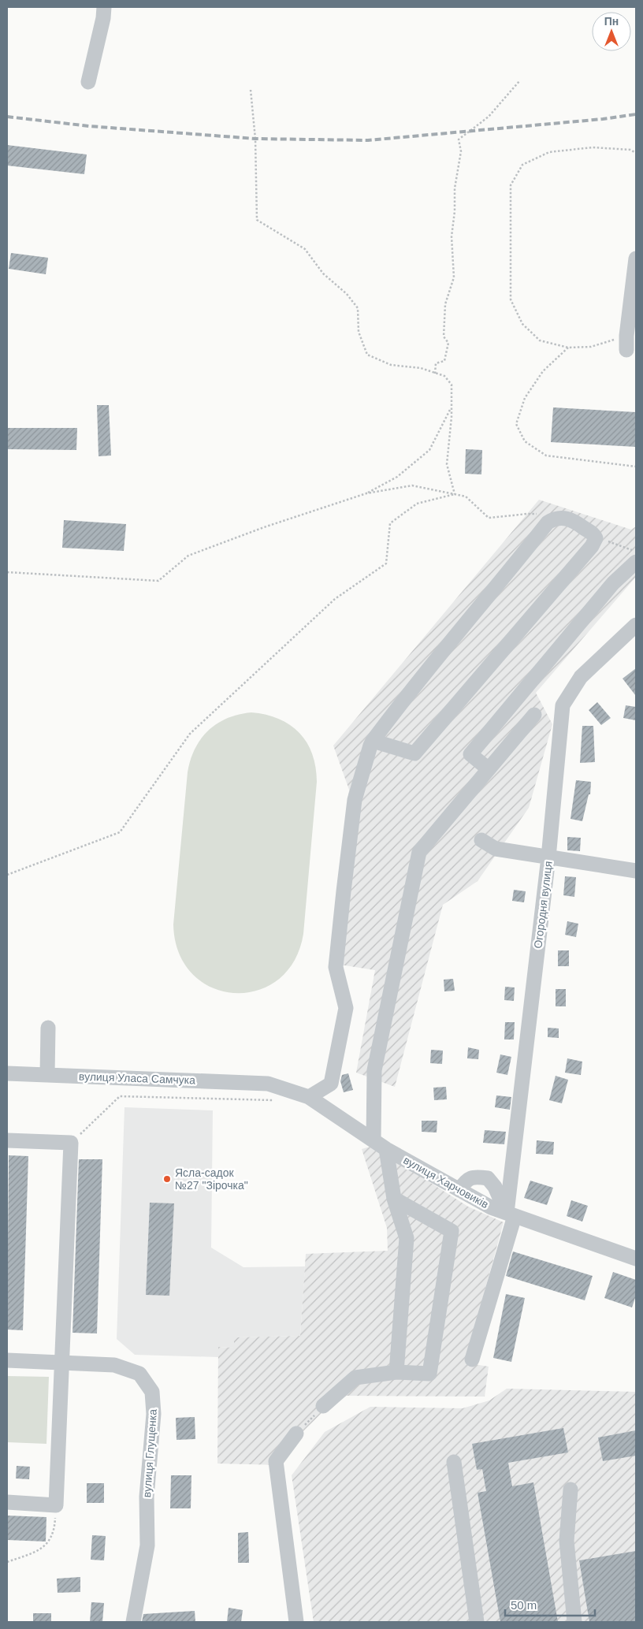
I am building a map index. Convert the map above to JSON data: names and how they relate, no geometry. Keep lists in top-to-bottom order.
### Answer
{
  "streets": {
    "street": [
      "Огородня вулиця",
      "вулиця Уласа Самчука",
      "вулиця Харчовиків",
      "вулиця Глущенка"
    ]
  },
  "crossings": [
    ["Огородня вулиця", "вулиця Харчовиків"],
    ["вулиця Уласа Самчука", "вулиця Харчовиків"]
  ],
  "places": ["Ясла-садок №27 \"Зірочка\""],
  "scale_bar": "50 m",
  "north": "top"
}
